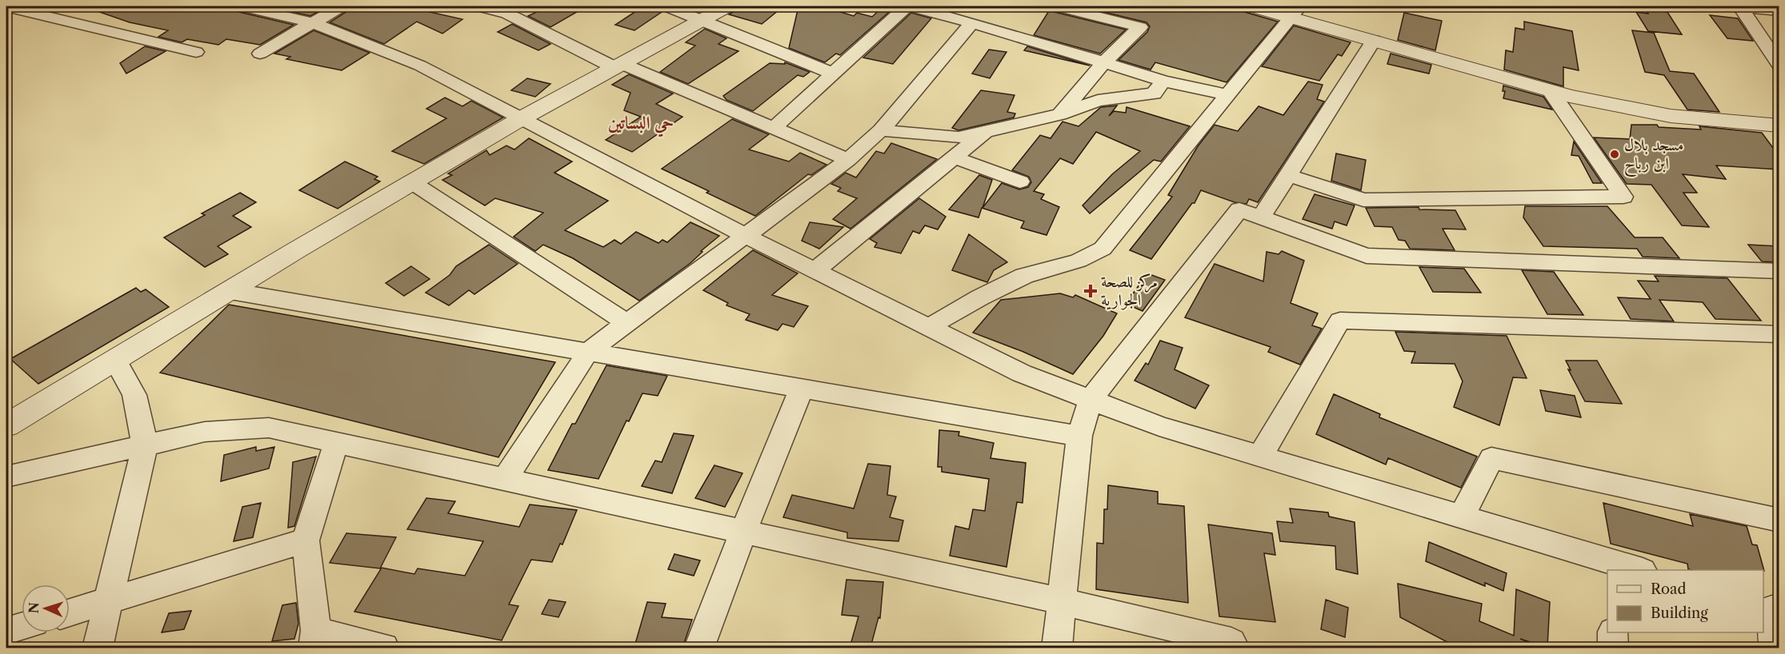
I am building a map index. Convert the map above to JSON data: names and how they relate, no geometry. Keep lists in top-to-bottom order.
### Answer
{
  "districts": ["حي البساتين"],
  "places": {
    "other": ["مسجد بلال ابن رباح"],
    "health": ["مركز للصحة الجوارية"]
  },
  "legend": ["Road", "Building"],
  "north": "left"
}
